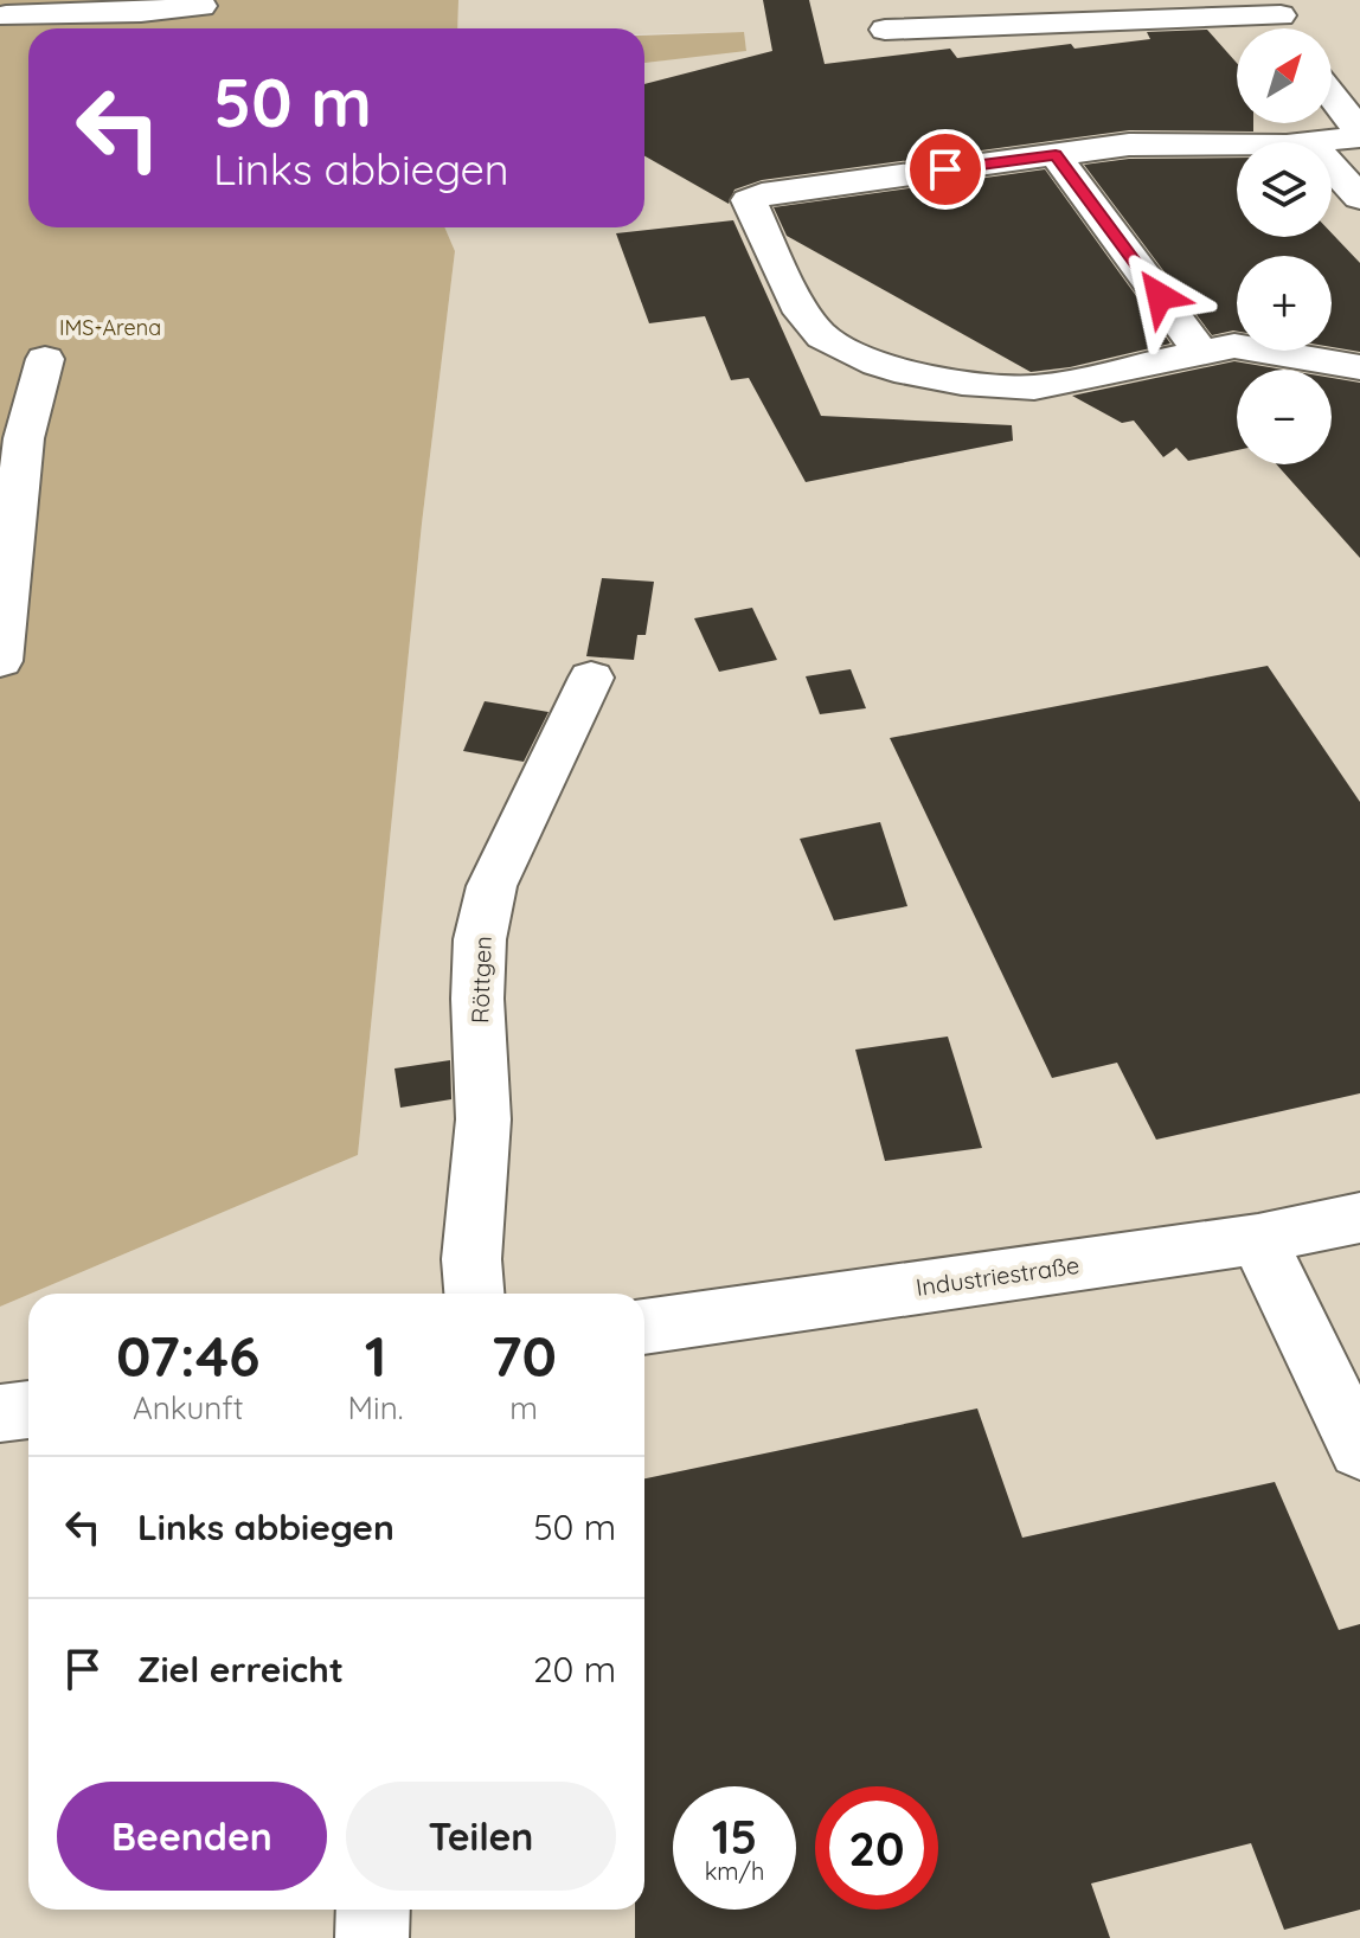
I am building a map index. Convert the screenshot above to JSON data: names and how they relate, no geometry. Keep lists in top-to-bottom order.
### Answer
{
  "streets": {
    "street": ["Röttgen", "Industriestraße"]
  },
  "parks": ["IMS-Arena"],
  "north": "top right",
  "page": {
    "map_buttons": ["+", "−"],
    "turn": ["50 m", "Links abbiegen"],
    "eta": [
      "07:46",
      "Ankunft",
      "1",
      "Min.",
      "70",
      "m"
    ],
    "list": [
      {
        "name": "Links abbiegen",
        "value": "50 m"
      },
      {
        "name": "Ziel erreicht",
        "value": "20 m"
      }
    ],
    "buttons": ["Beenden", "Teilen"],
    "speed": "15 km/h",
    "limit": "20"
  }
}
